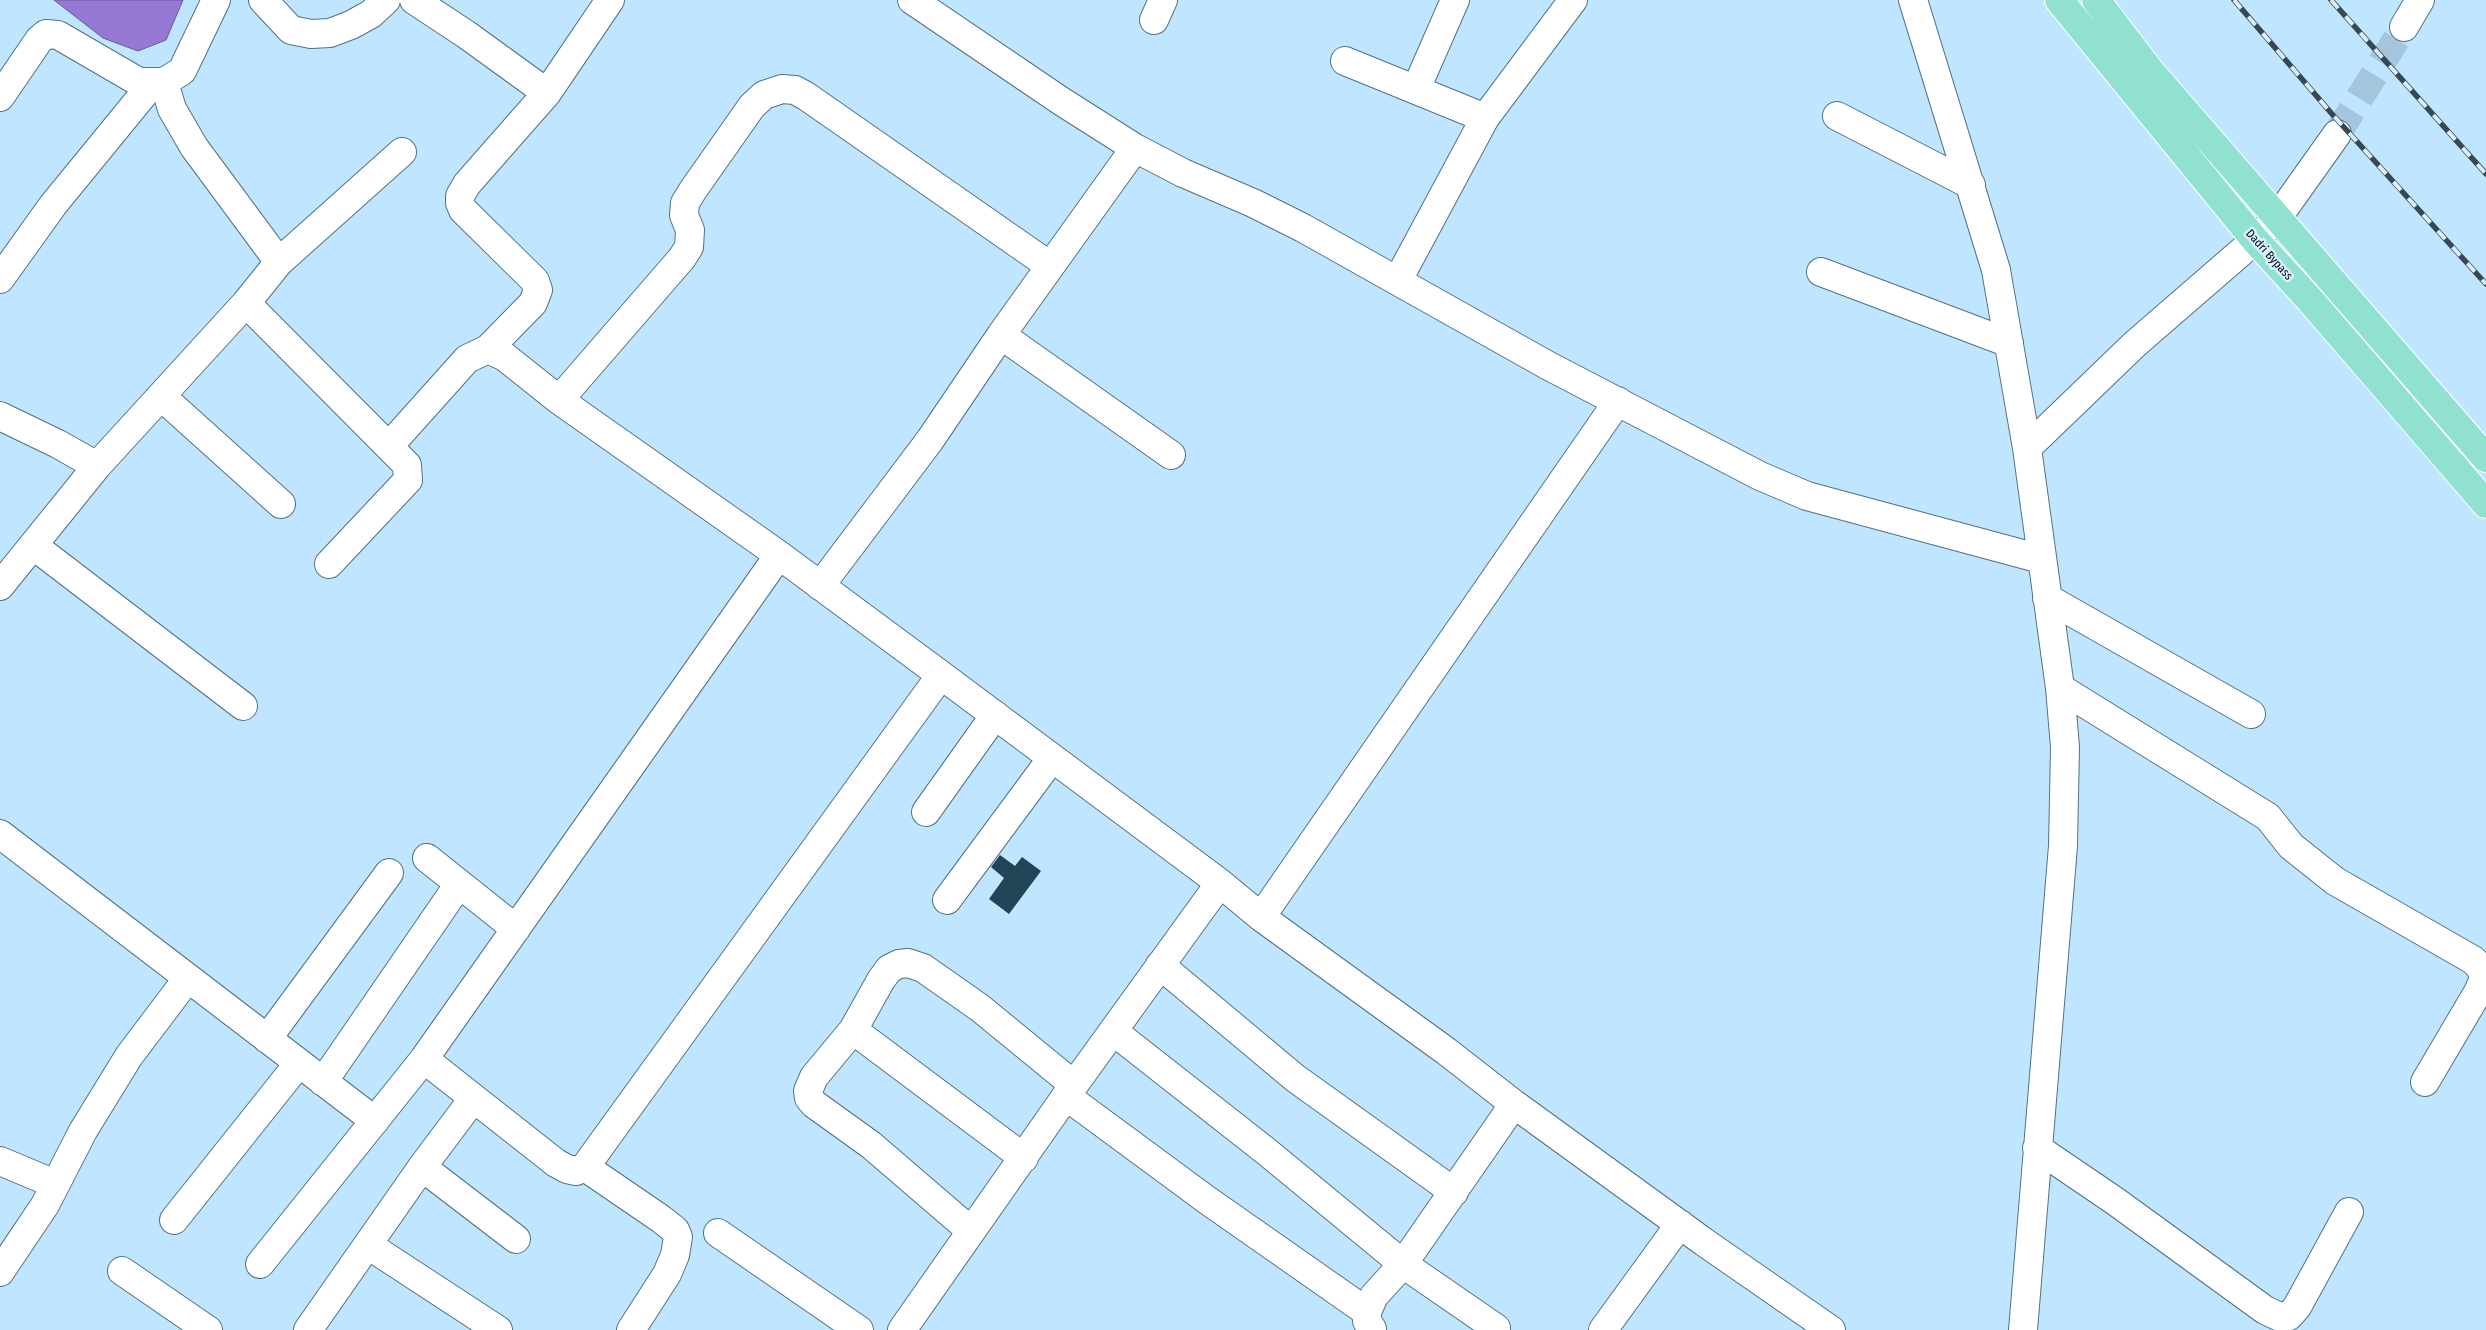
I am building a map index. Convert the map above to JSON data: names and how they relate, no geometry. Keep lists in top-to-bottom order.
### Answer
{
  "streets": {
    "main road": ["Dadri Bypass"]
  }
}
